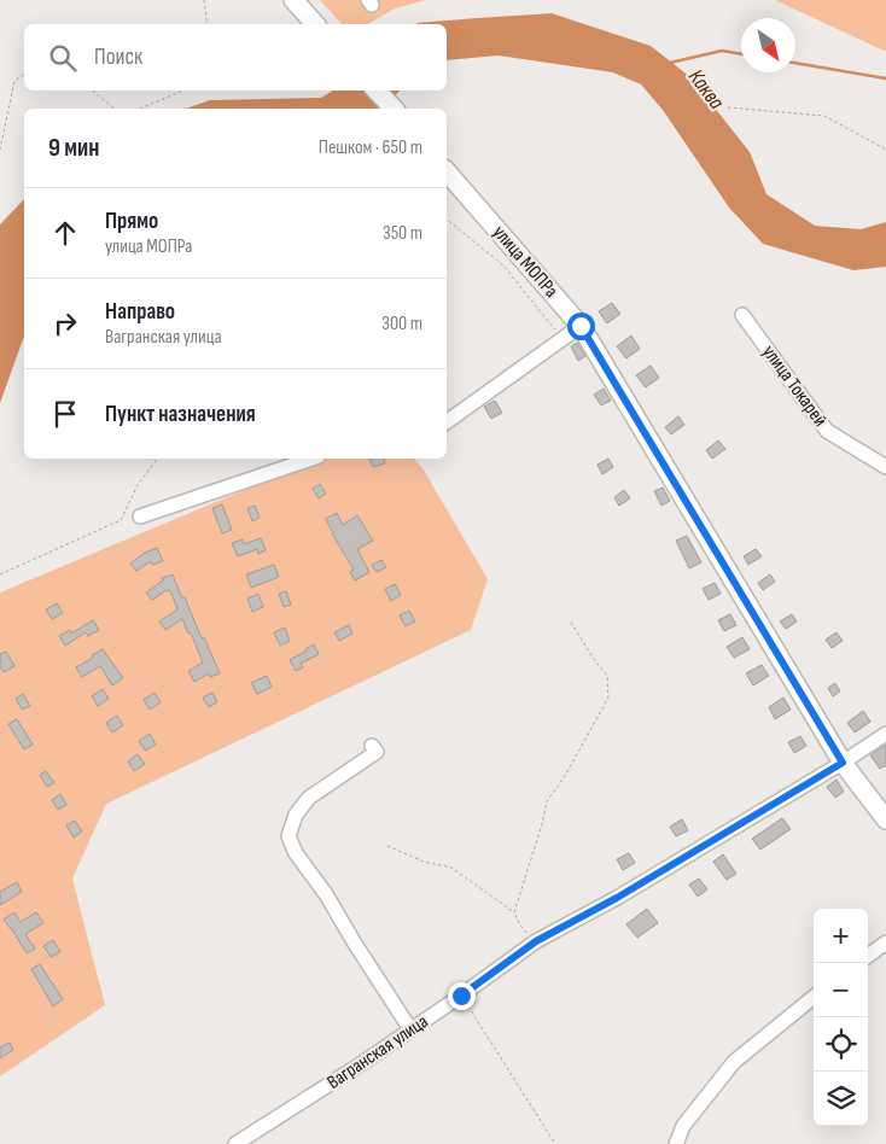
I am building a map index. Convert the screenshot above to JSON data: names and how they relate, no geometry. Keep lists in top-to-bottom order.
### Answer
{
  "streets": {
    "main road": ["улица МОПРа"],
    "street": ["улица Токарей", "Вагранская улица"]
  },
  "crossings": [
    ["улица МОПРа", "Вагранская улица"]
  ],
  "water": ["Каква"],
  "north": "bottom right",
  "page": {
    "search": "Поиск",
    "heading": ["9 мин", "Пешком · 650 m"],
    "list": [
      ["Прямо", "улица МОПРа", "350 m"],
      ["Направо", "Вагранская улица", "300 m"],
      "Пункт назначения"
    ],
    "map_buttons": ["+", "−"]
  }
}
